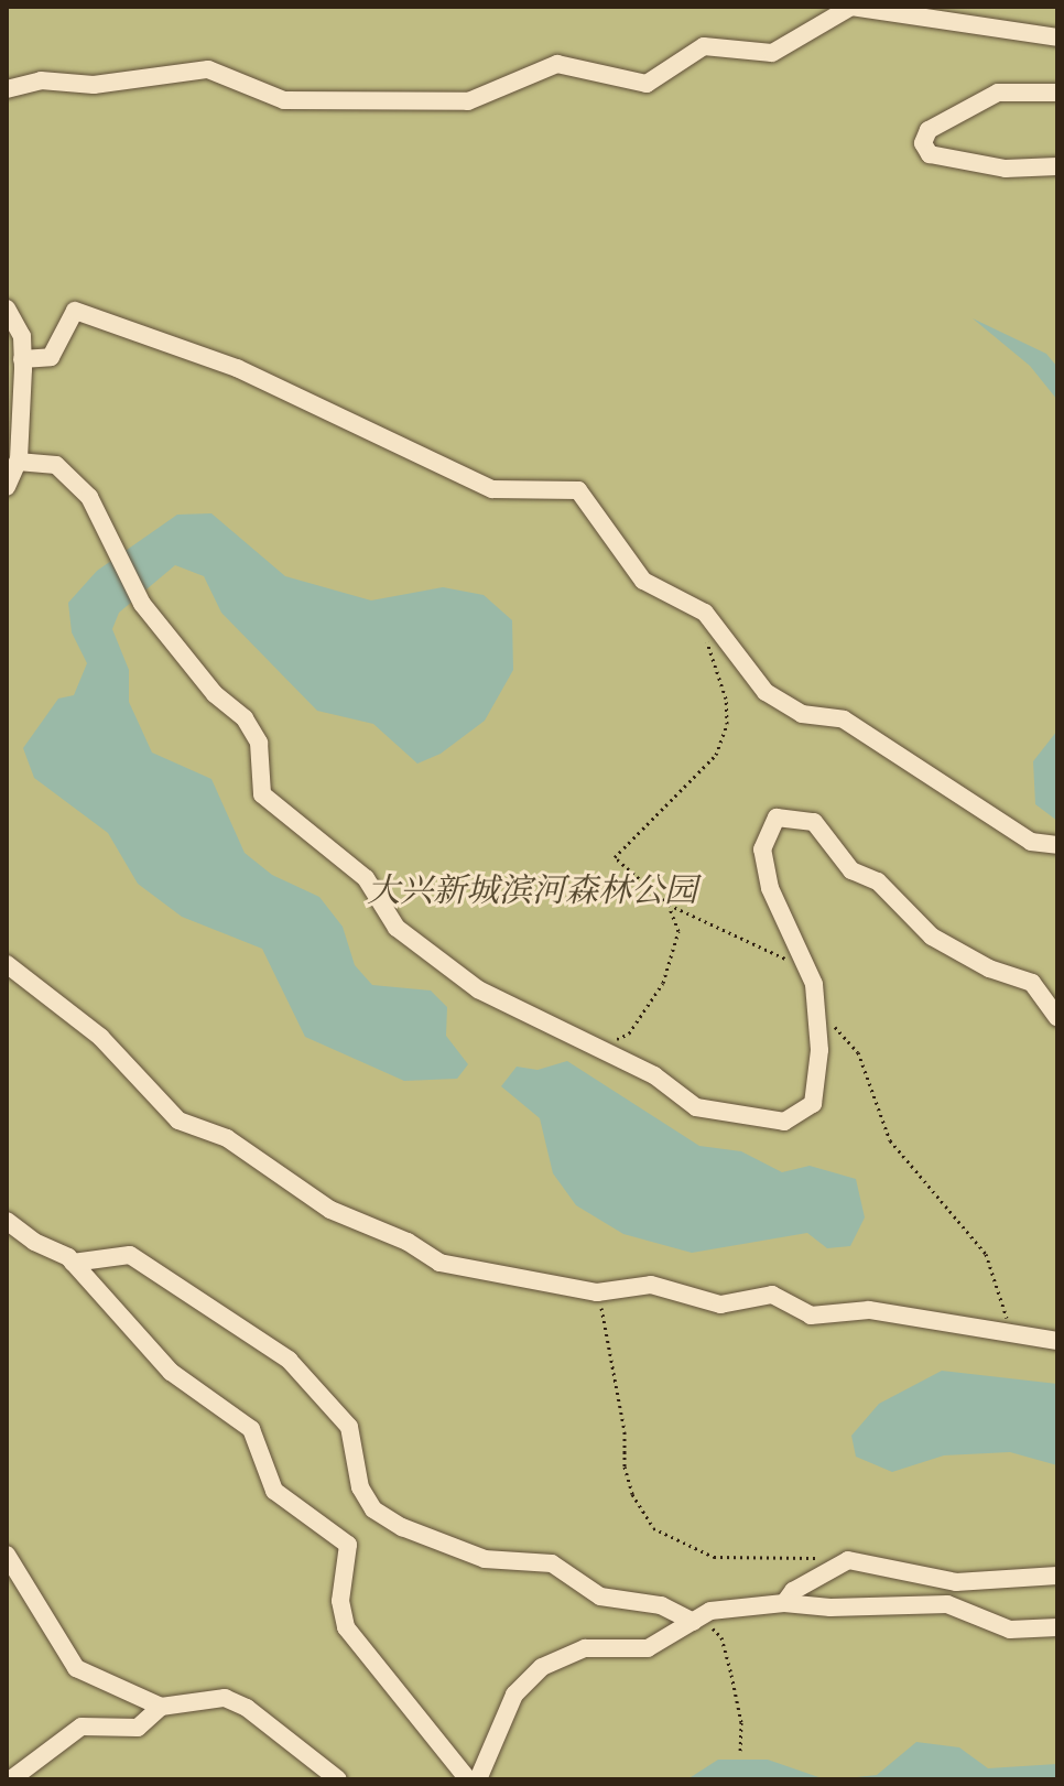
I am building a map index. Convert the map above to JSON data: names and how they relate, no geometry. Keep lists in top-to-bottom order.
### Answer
{
  "parks": ["大兴新城滨河森林公园"]
}
